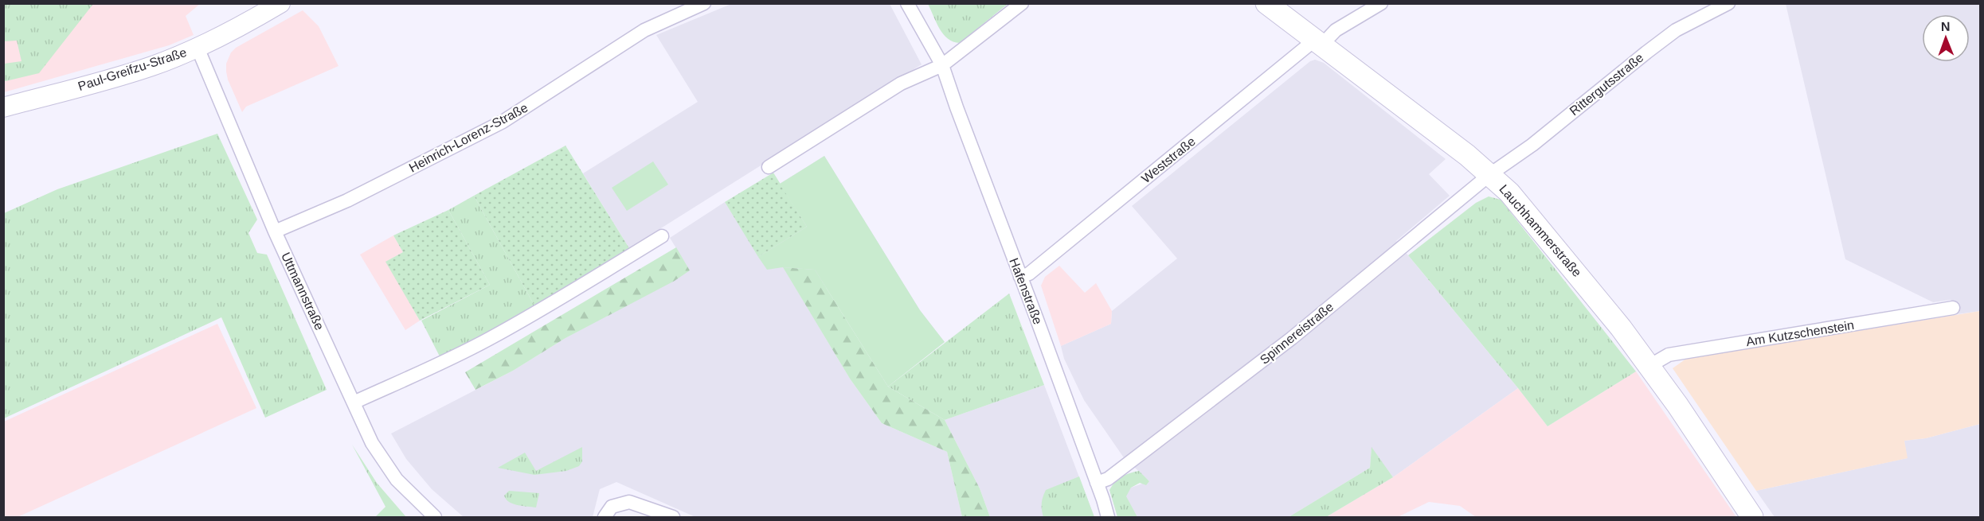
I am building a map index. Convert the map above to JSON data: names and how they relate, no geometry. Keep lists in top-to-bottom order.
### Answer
{
  "streets": {
    "main road": ["Paul-Greifzu-Straße", "Lauchhammerstraße"],
    "street": [
      "Rittergutsstraße",
      "Heinrich-Lorenz-Straße",
      "Weststraße",
      "Uttmannstraße",
      "Hafenstraße",
      "Spinnereistraße",
      "Am Kutzschenstein"
    ]
  },
  "crossings": [
    ["Paul-Greifzu-Straße", "Uttmannstraße"],
    ["Rittergutsstraße", "Lauchhammerstraße"],
    ["Rittergutsstraße", "Spinnereistraße"],
    ["Heinrich-Lorenz-Straße", "Uttmannstraße"],
    ["Weststraße", "Lauchhammerstraße"],
    ["Weststraße", "Hafenstraße"],
    ["Lauchhammerstraße", "Spinnereistraße"],
    ["Lauchhammerstraße", "Am Kutzschenstein"],
    ["Hafenstraße", "Spinnereistraße"]
  ],
  "north": "top"
}
